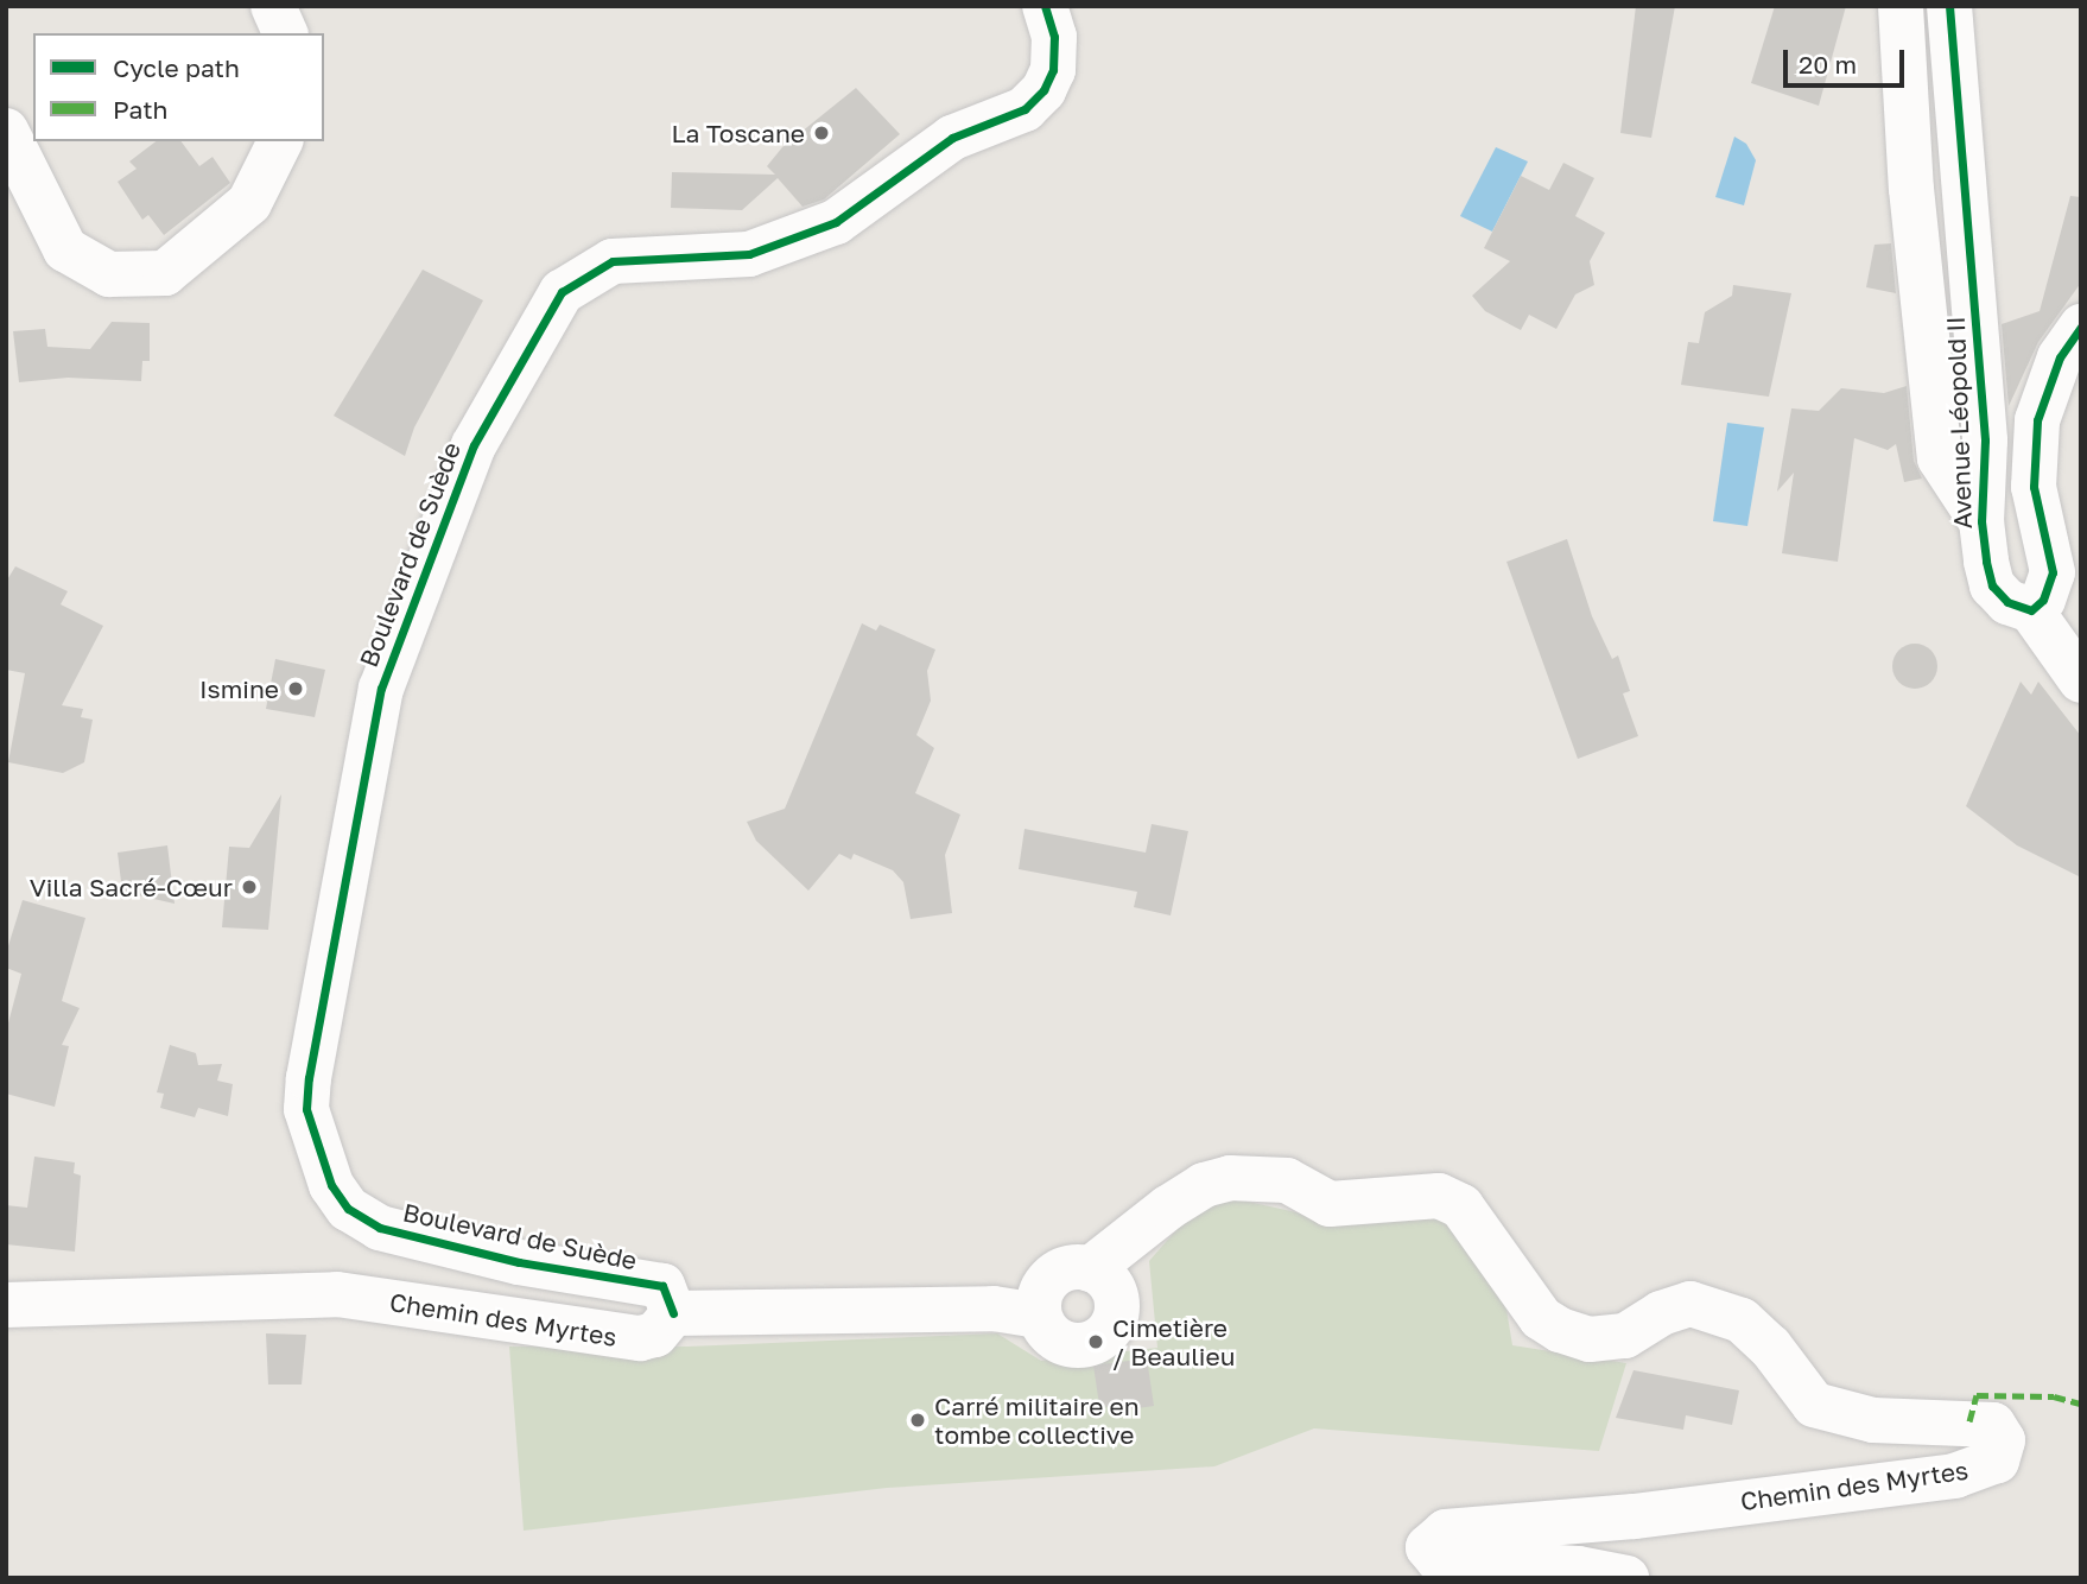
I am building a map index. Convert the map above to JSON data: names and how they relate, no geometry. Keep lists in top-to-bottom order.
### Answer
{
  "streets": {
    "street": ["Avenue Léopold II", "Boulevard de Suède", "Chemin des Myrtes"]
  },
  "crossings": [
    ["Boulevard de Suède", "Chemin des Myrtes"]
  ],
  "places": [
    "La Toscane",
    "Ismine",
    "Villa Sacré-Cœur",
    "Cimetière / Beaulieu",
    "Carré militaire en tombe collective"
  ],
  "legend": ["Cycle path", "Path"],
  "scale_bar": "20 m"
}
